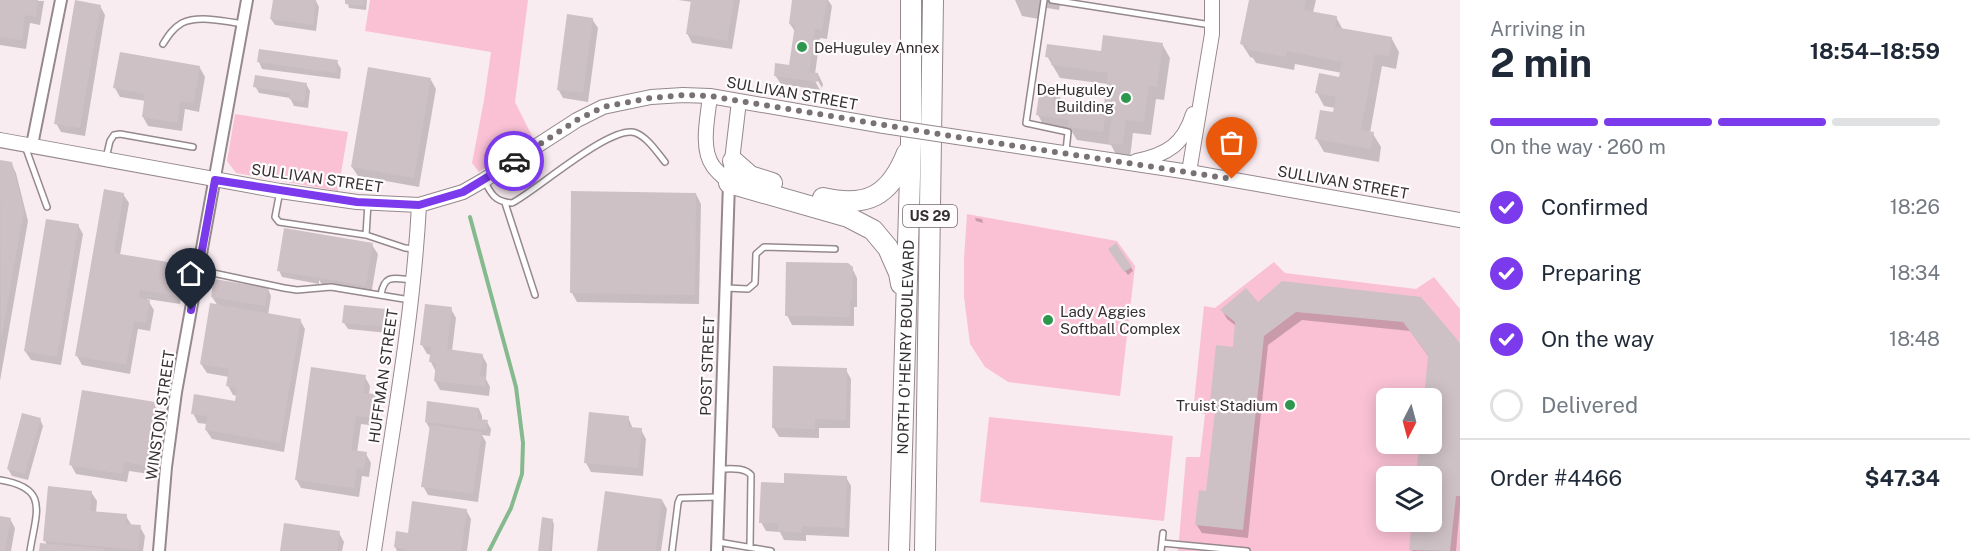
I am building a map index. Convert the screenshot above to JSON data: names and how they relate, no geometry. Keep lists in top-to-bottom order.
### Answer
{
  "streets": {
    "highway": ["US 29", "NORTH O'HENRY BOULEVARD"],
    "street": [
      "SULLIVAN STREET",
      "POST STREET",
      "HUFFMAN STREET",
      "WINSTON STREET"
    ]
  },
  "crossings": [
    ["SULLIVAN STREET", "POST STREET"],
    ["SULLIVAN STREET", "HUFFMAN STREET"],
    ["SULLIVAN STREET", "WINSTON STREET"]
  ],
  "places": [
    "DeHuguley Annex",
    "DeHuguley Building",
    "Lady Aggies Softball Complex",
    "Truist Stadium"
  ],
  "north": "bottom",
  "page": {
    "heading": ["2 min", "Arriving in", "18:54–18:59"],
    "panel": ["Order #4466", "$47.34"],
    "bar": "On the way · 260 m",
    "list": [
      ["Confirmed", "18:26"],
      ["Preparing", "18:34"],
      ["On the way", "18:48"],
      "Delivered"
    ]
  }
}
